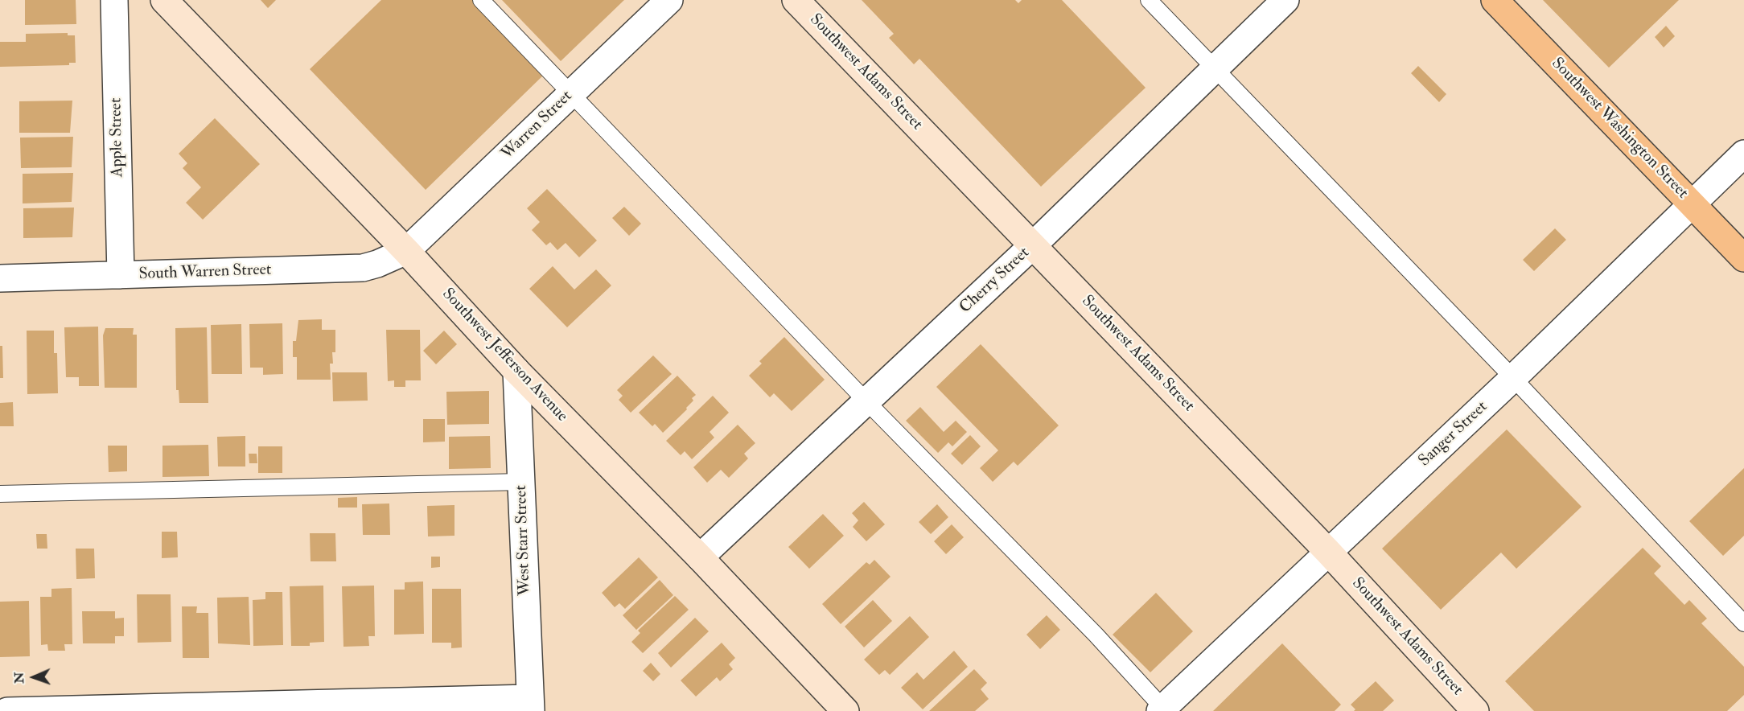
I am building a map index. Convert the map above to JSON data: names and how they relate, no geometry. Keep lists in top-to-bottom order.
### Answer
{
  "streets": {
    "main road": ["Southwest Adams Street", "Southwest Washington Street", "Southwest Jefferson Avenue"],
    "street": [
      "Warren Street",
      "Apple Street",
      "South Warren Street",
      "Cherry Street",
      "Sanger Street",
      "West Starr Street"
    ]
  },
  "crossings": [
    ["Southwest Adams Street", "Cherry Street"],
    ["Southwest Adams Street", "Sanger Street"],
    ["Warren Street", "South Warren Street"],
    ["Warren Street", "Southwest Jefferson Avenue"],
    ["Southwest Washington Street", "Sanger Street"],
    ["Apple Street", "South Warren Street"],
    ["South Warren Street", "Southwest Jefferson Avenue"],
    ["Cherry Street", "Southwest Jefferson Avenue"],
    ["Southwest Jefferson Avenue", "West Starr Street"]
  ],
  "north": "left"
}
